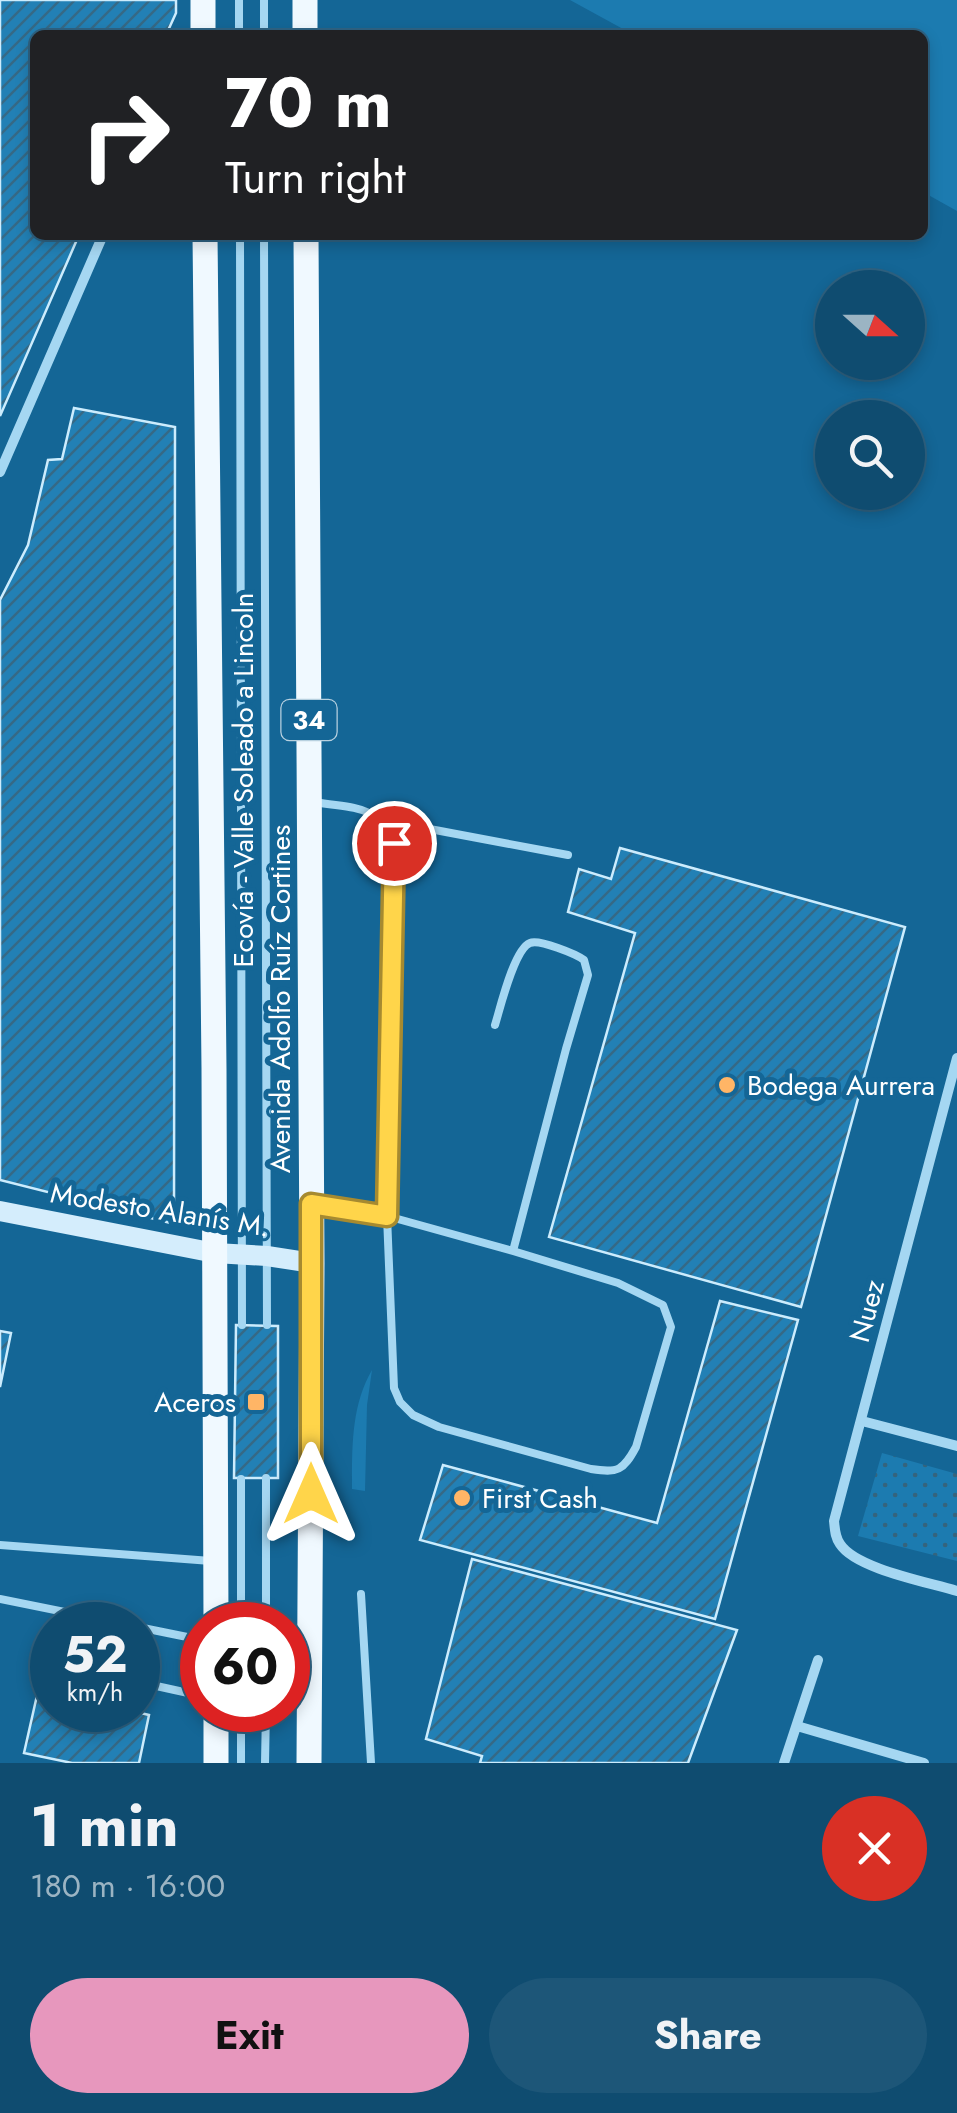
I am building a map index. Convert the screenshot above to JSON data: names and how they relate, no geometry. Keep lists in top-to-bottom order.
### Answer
{
  "streets": {
    "main road": ["34", "Avenida Adolfo Ruíz Cortines"],
    "street": ["Modesto Alanís M.", "Nuez"],
    "lane": ["Ecovía - Valle Soleado a Lincoln"]
  },
  "crossings": [
    ["Ecovía - Valle Soleado a Lincoln", "Modesto Alanís M."],
    ["Avenida Adolfo Ruíz Cortines", "Modesto Alanís M."]
  ],
  "places": {
    "other": ["Bodega Aurrera", "First Cash"],
    "transit": ["Aceros"]
  },
  "north": "right",
  "page": {
    "turn": ["70 m", "Turn right"],
    "speed": "52 km/h",
    "limit": "60",
    "heading": ["1 min", "180 m · 16:00"],
    "buttons": ["Exit", "Share"]
  }
}
